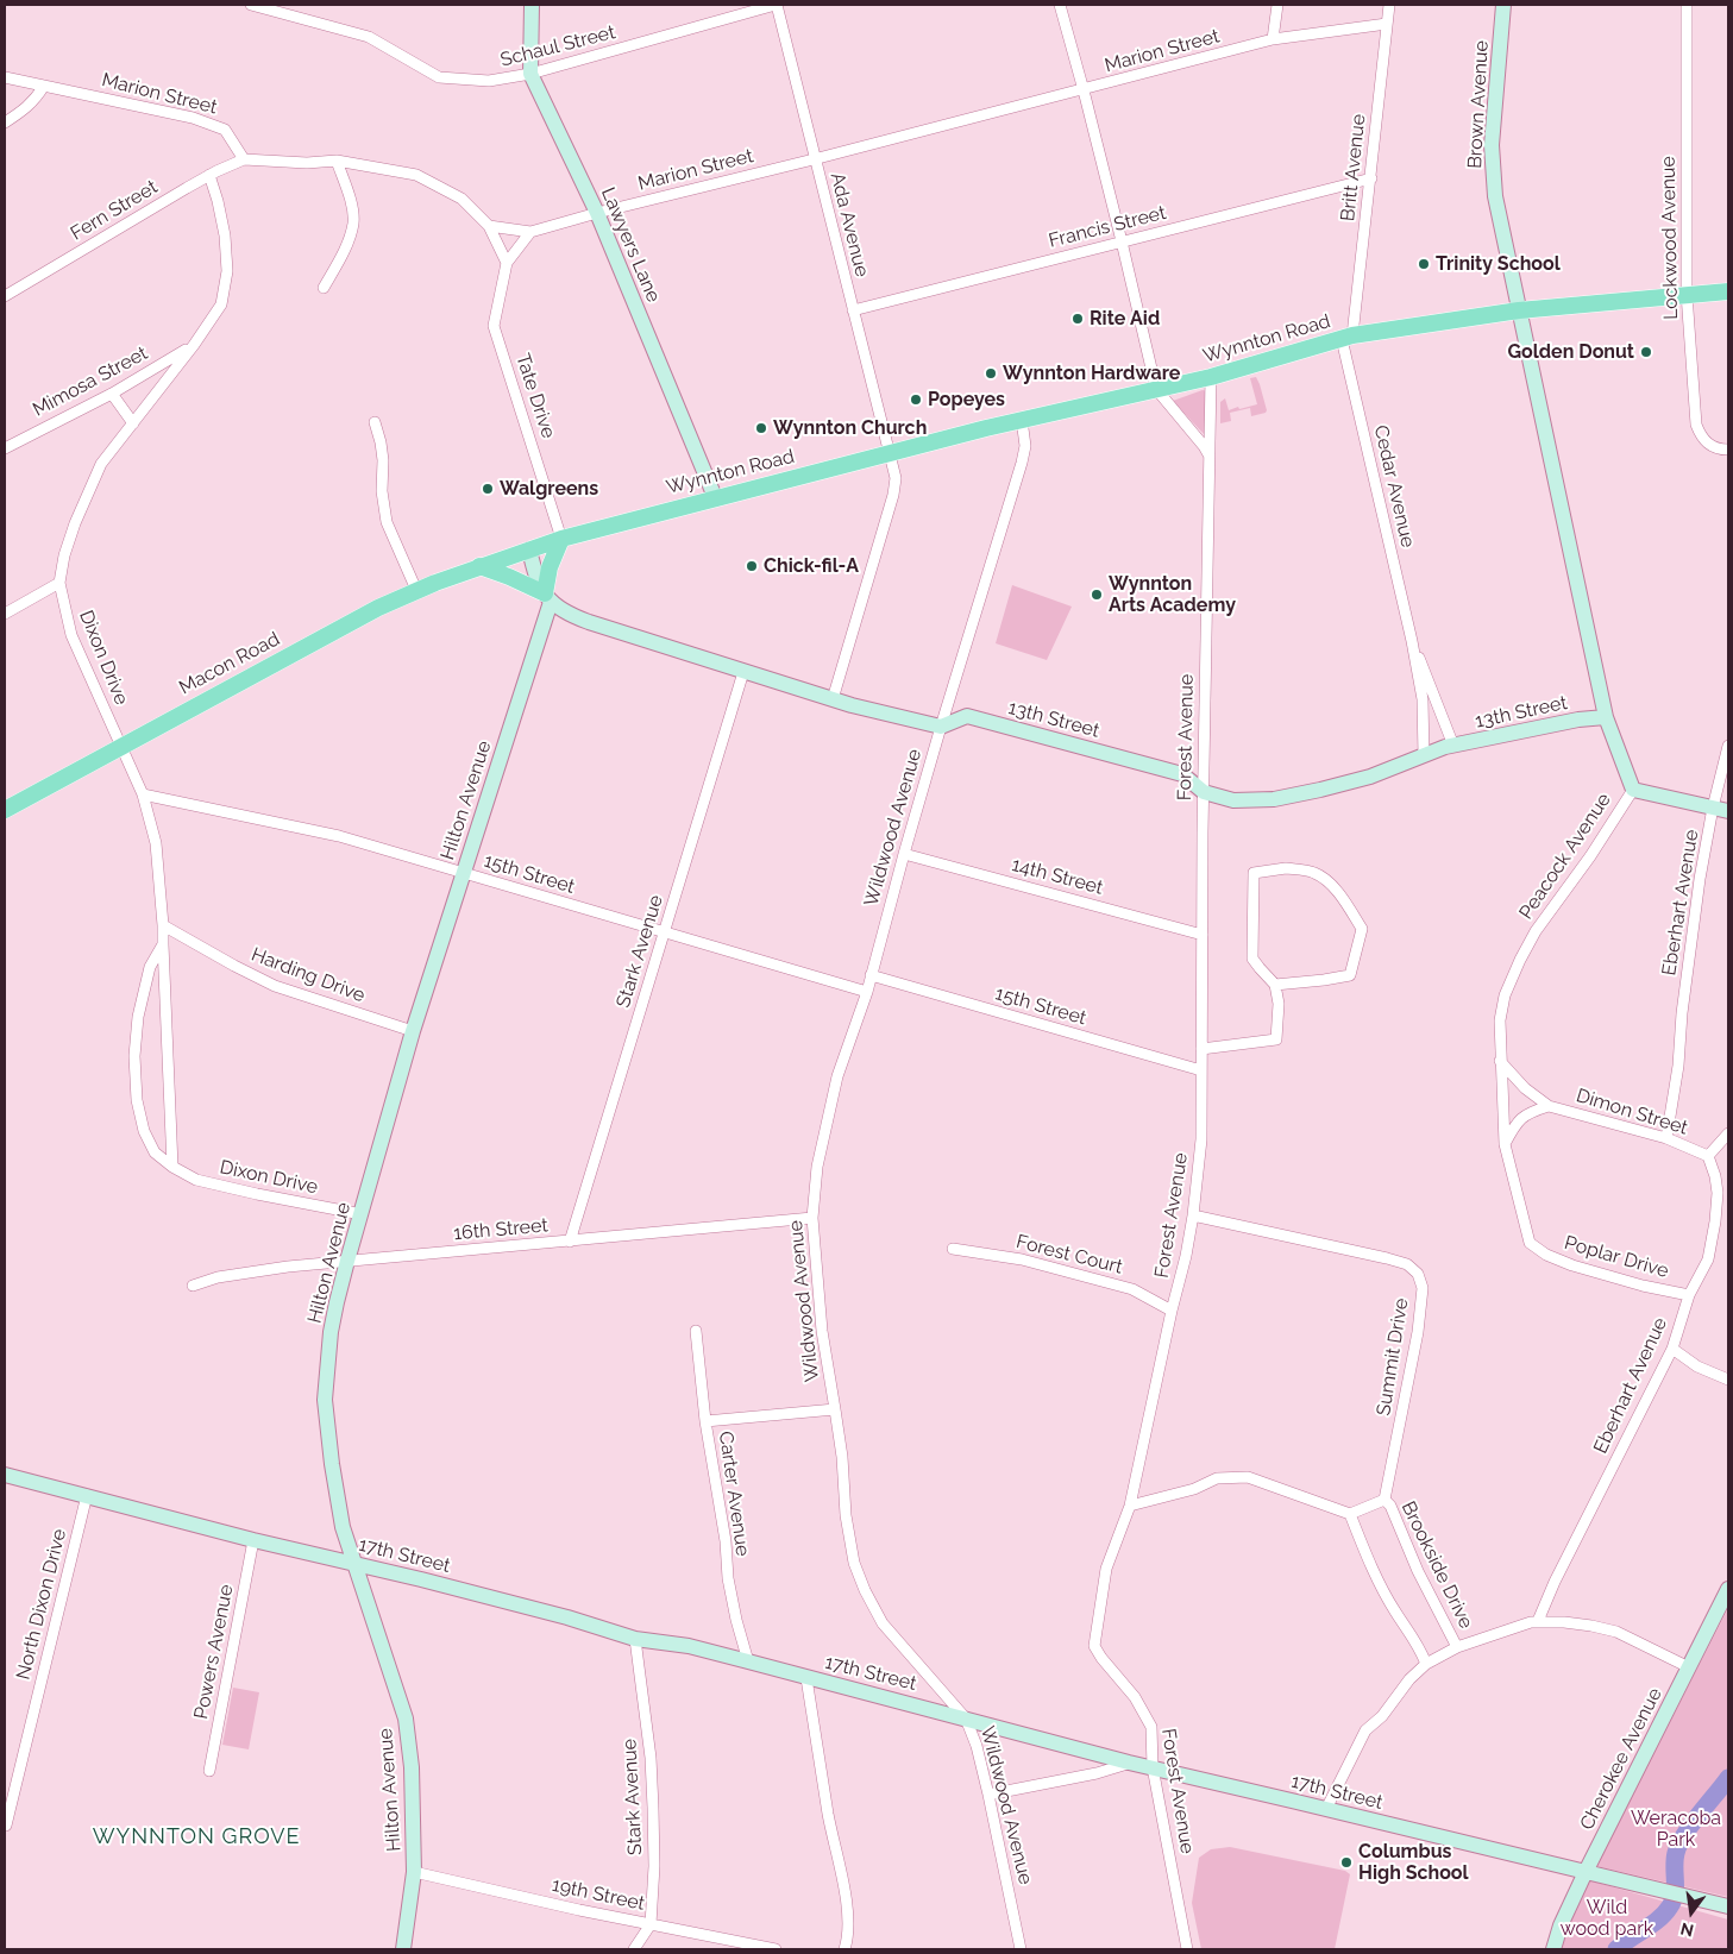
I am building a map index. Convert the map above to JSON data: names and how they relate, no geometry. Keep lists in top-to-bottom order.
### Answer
{
  "streets": {
    "main road": ["Wynnton Road", "Macon Road"],
    "street": [
      "Schaul Street",
      "Marion Street",
      "Brown Avenue",
      "Britt Avenue",
      "Fern Street",
      "Ada Avenue",
      "Francis Street",
      "Lockwood Avenue",
      "Lawyers Lane",
      "Mimosa Street",
      "Tate Drive",
      "Cedar Avenue",
      "Dixon Drive",
      "13th Street",
      "Forest Avenue",
      "Hilton Avenue",
      "Wildwood Avenue",
      "Peacock Avenue",
      "15th Street",
      "14th Street",
      "Eberhart Avenue",
      "Stark Avenue",
      "Harding Drive",
      "Dimon Street",
      "16th Street",
      "Forest Court",
      "Poplar Drive",
      "Summit Drive",
      "Carter Avenue",
      "17th Street",
      "Brookside Drive",
      "North Dixon Drive",
      "Powers Avenue",
      "Cherokee Avenue",
      "19th Street"
    ]
  },
  "crossings": [
    ["Schaul Street", "Ada Avenue"],
    ["Schaul Street", "Lawyers Lane"],
    ["Marion Street", "Britt Avenue"],
    ["Marion Street", "Fern Street"],
    ["Marion Street", "Ada Avenue"],
    ["Marion Street", "Lawyers Lane"],
    ["Marion Street", "Tate Drive"],
    ["Brown Avenue", "Wynnton Road"],
    ["Brown Avenue", "Peacock Avenue"],
    ["Britt Avenue", "Francis Street"],
    ["Britt Avenue", "Wynnton Road"],
    ["Britt Avenue", "Cedar Avenue"],
    ["Fern Street", "Dixon Drive"],
    ["Ada Avenue", "Francis Street"],
    ["Ada Avenue", "Wynnton Road"],
    ["Lockwood Avenue", "Wynnton Road"],
    ["Lawyers Lane", "Wynnton Road"],
    ["Wynnton Road", "Tate Drive"],
    ["Wynnton Road", "Cedar Avenue"],
    ["Wynnton Road", "Macon Road"],
    ["Wynnton Road", "Forest Avenue"],
    ["Wynnton Road", "Wildwood Avenue"],
    ["Wynnton Road", "Peacock Avenue"],
    ["Mimosa Street", "Dixon Drive"],
    ["Dixon Drive", "Macon Road"],
    ["Dixon Drive", "Hilton Avenue"],
    ["Dixon Drive", "15th Street"],
    ["Dixon Drive", "Harding Drive"],
    ["13th Street", "Forest Avenue"],
    ["13th Street", "Wildwood Avenue"],
    ["13th Street", "Peacock Avenue"],
    ["Forest Avenue", "15th Street"],
    ["Forest Avenue", "14th Street"],
    ["Forest Avenue", "Forest Court"],
    ["Forest Avenue", "Summit Drive"],
    ["Forest Avenue", "17th Street"],
    ["Hilton Avenue", "15th Street"],
    ["Hilton Avenue", "Harding Drive"],
    ["Hilton Avenue", "16th Street"],
    ["Hilton Avenue", "17th Street"],
    ["Hilton Avenue", "19th Street"],
    ["Wildwood Avenue", "15th Street"],
    ["Wildwood Avenue", "14th Street"],
    ["Wildwood Avenue", "16th Street"],
    ["Wildwood Avenue", "17th Street"],
    ["Peacock Avenue", "Eberhart Avenue"],
    ["Peacock Avenue", "Dimon Street"],
    ["Peacock Avenue", "Poplar Drive"],
    ["15th Street", "Stark Avenue"],
    ["Eberhart Avenue", "Dimon Street"],
    ["Eberhart Avenue", "Poplar Drive"],
    ["Stark Avenue", "16th Street"],
    ["Stark Avenue", "17th Street"],
    ["Stark Avenue", "19th Street"],
    ["Dimon Street", "Poplar Drive"],
    ["Summit Drive", "Brookside Drive"],
    ["Carter Avenue", "17th Street"],
    ["17th Street", "North Dixon Drive"],
    ["17th Street", "Powers Avenue"],
    ["17th Street", "Cherokee Avenue"]
  ],
  "districts": ["WYNNTON GROVE"],
  "parks": ["Weracoba Park", "Wild wood park"],
  "places": [
    "Trinity School",
    "Rite Aid",
    "Golden Donut",
    "Wynnton Hardware",
    "Popeyes",
    "Wynnton Church",
    "Walgreens",
    "Chick-fil-A",
    "Wynnton Arts Academy",
    "Columbus High School"
  ],
  "north": "bottom"
}
